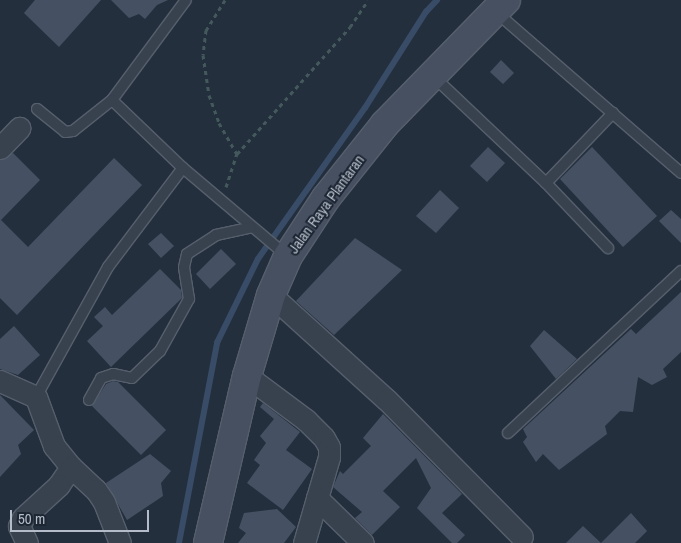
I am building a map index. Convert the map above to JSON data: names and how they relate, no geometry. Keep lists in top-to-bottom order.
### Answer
{
  "streets": {
    "main road": ["Jalan Raya Plantaran"]
  },
  "scale_bar": "50 m"
}
